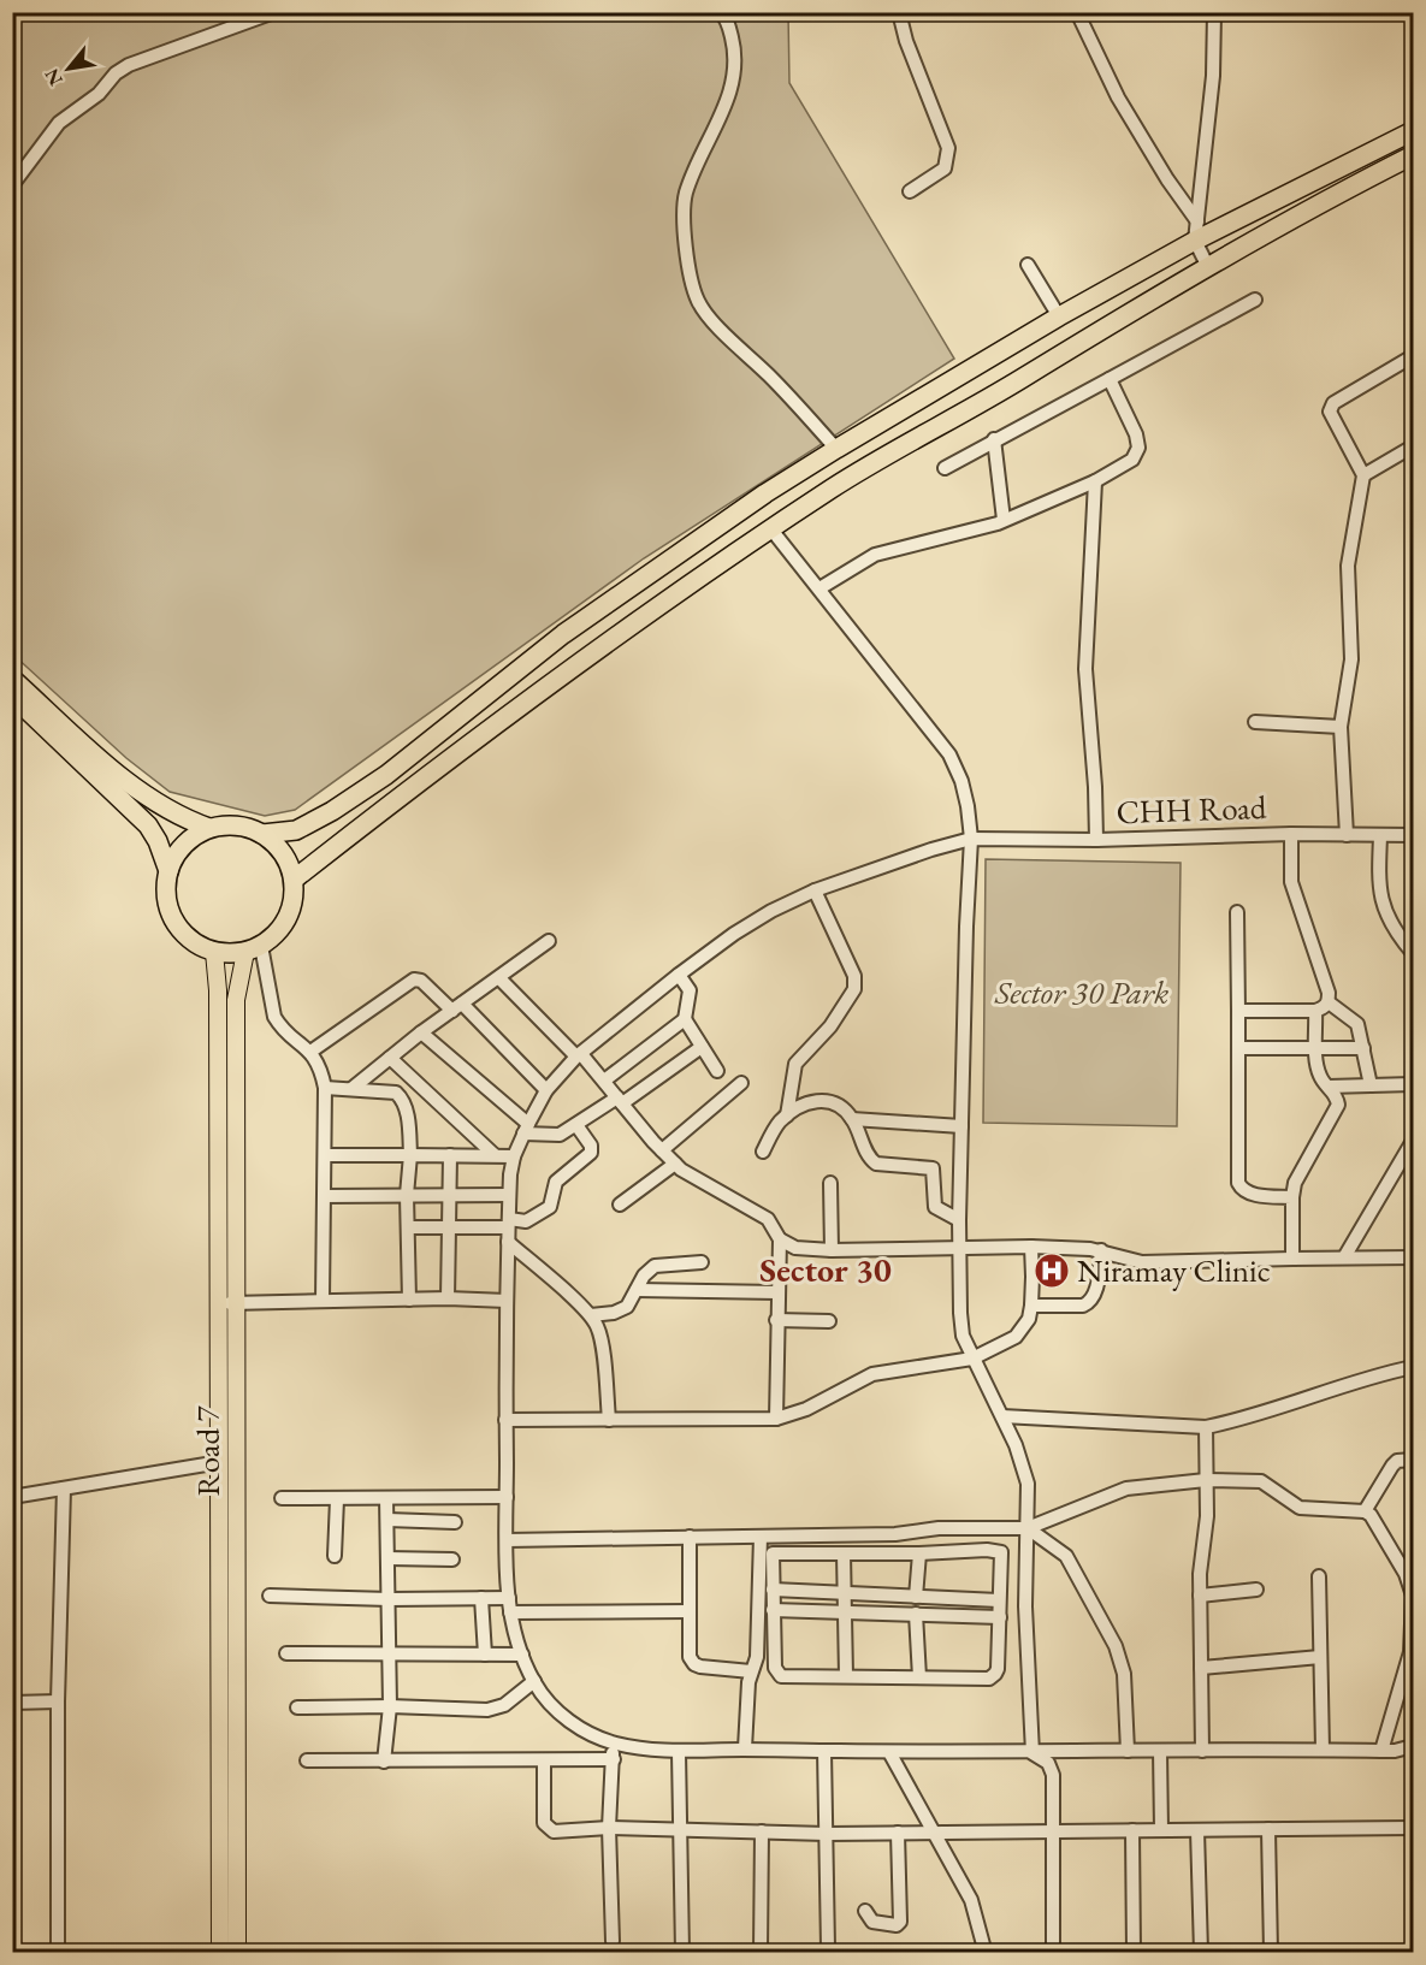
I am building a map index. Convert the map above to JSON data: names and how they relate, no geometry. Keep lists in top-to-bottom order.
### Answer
{
  "streets": {
    "main road": ["Road 7"],
    "street": ["CHH Road"]
  },
  "districts": ["Sector 30"],
  "parks": ["Sector 30 Park"],
  "places": {
    "hospital": ["Niramay Clinic"]
  },
  "north": "bottom left"
}
